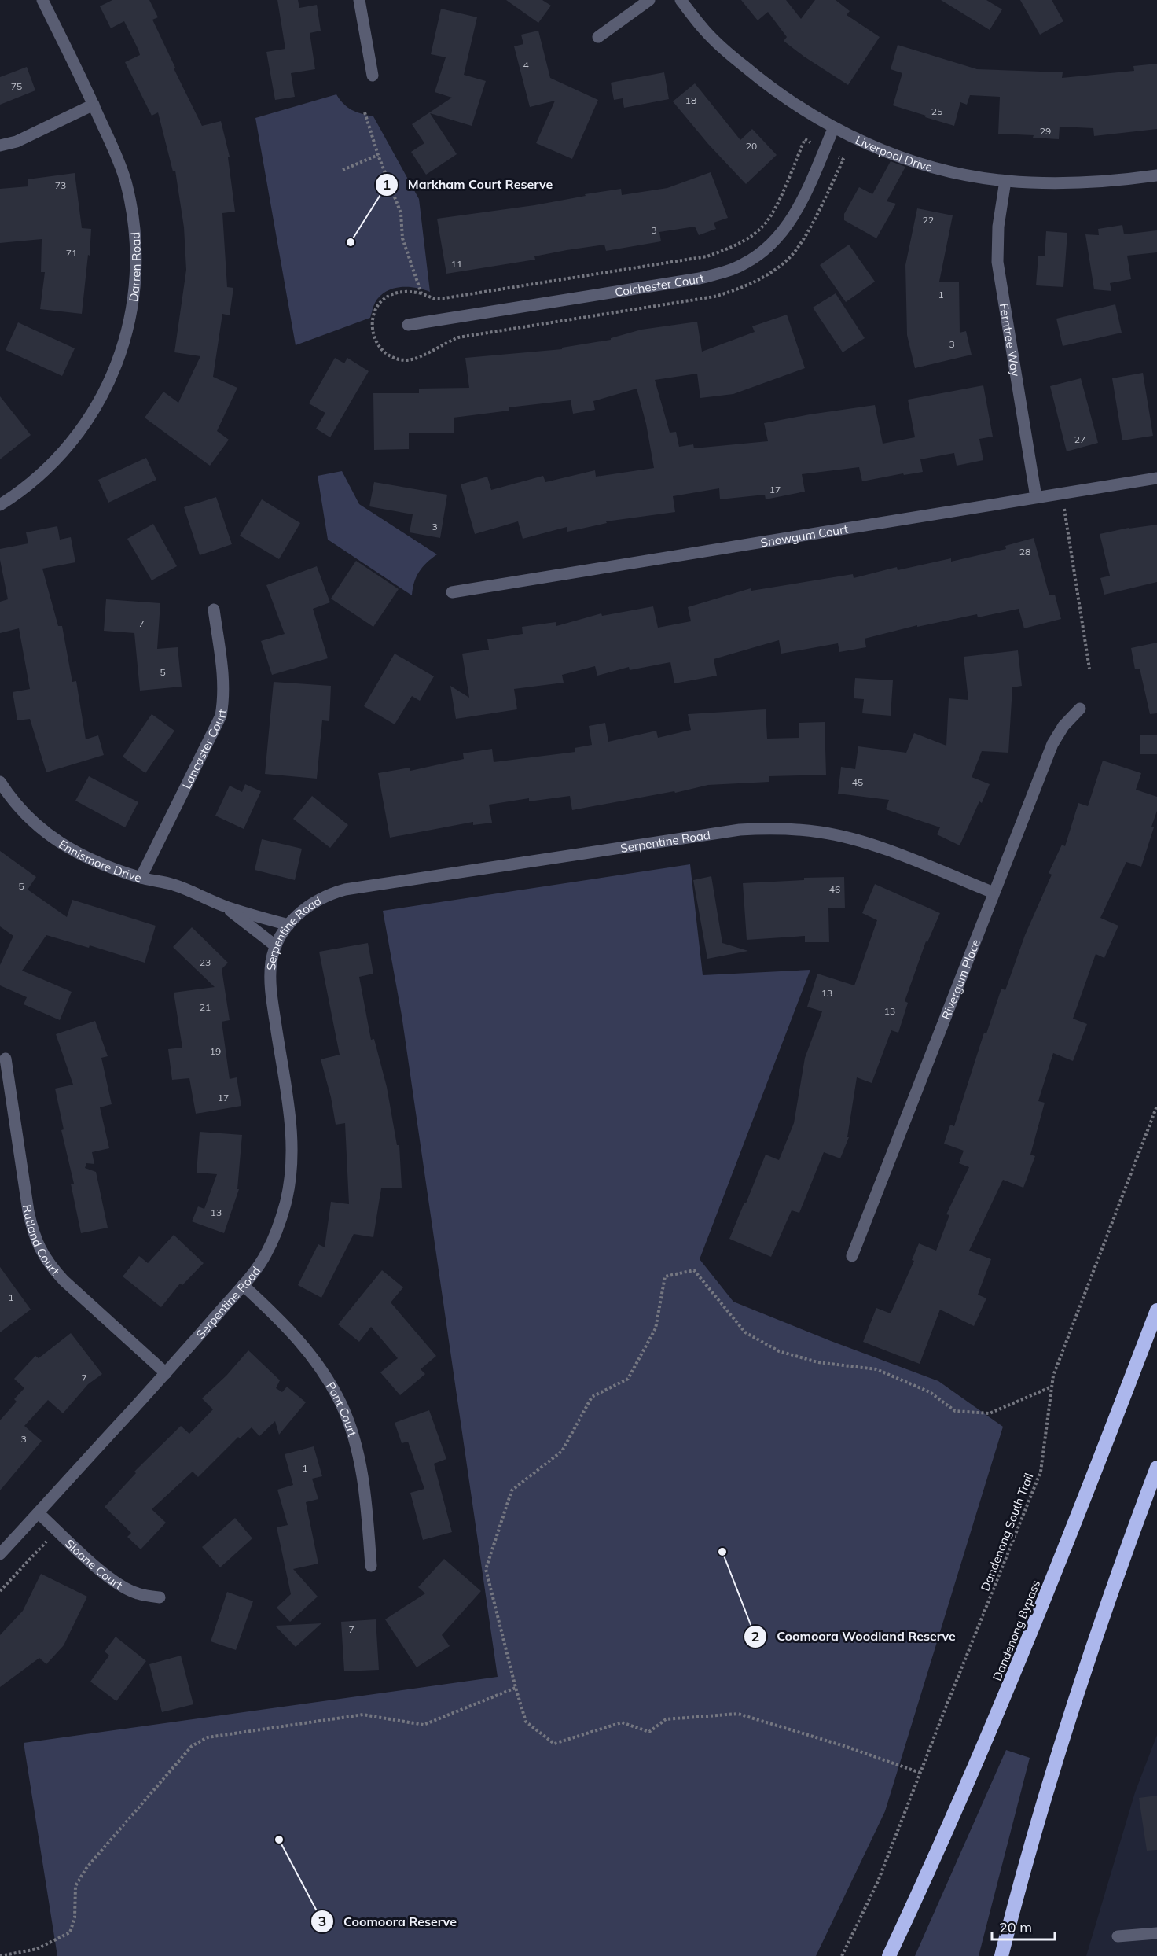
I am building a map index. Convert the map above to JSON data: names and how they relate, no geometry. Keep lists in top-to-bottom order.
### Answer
{
  "streets": {
    "highway": ["Dandenong Bypass"],
    "street": [
      "Liverpool Drive",
      "Darren Road",
      "Colchester Court",
      "Ferntree Way",
      "Snowgum Court",
      "Lancaster Court",
      "Serpentine Road",
      "Ennismore Drive",
      "Rivergum Place",
      "Rutland Court",
      "Pont Court",
      "Sloane Court"
    ],
    "path": ["Dandenong South Trail"]
  },
  "crossings": [
    ["Liverpool Drive", "Colchester Court"],
    ["Liverpool Drive", "Ferntree Way"],
    ["Ferntree Way", "Snowgum Court"],
    ["Lancaster Court", "Ennismore Drive"],
    ["Serpentine Road", "Ennismore Drive"],
    ["Serpentine Road", "Rivergum Place"],
    ["Serpentine Road", "Rutland Court"],
    ["Serpentine Road", "Pont Court"],
    ["Serpentine Road", "Sloane Court"]
  ],
  "places": ["Markham Court Reserve", "Coomoora Woodland Reserve", "Coomoora Reserve"],
  "house_numbers": [
    "4",
    "75",
    "18",
    "25",
    "29",
    "20",
    "73",
    "22",
    "3",
    "71",
    "11",
    "1",
    "3",
    "27",
    "17",
    "3",
    "28",
    "7",
    "5",
    "45",
    "5",
    "46",
    "23",
    "13",
    "21",
    "13",
    "19",
    "17",
    "13",
    "1",
    "7",
    "3",
    "1",
    "7"
  ],
  "scale_bar": "20 m"
}
